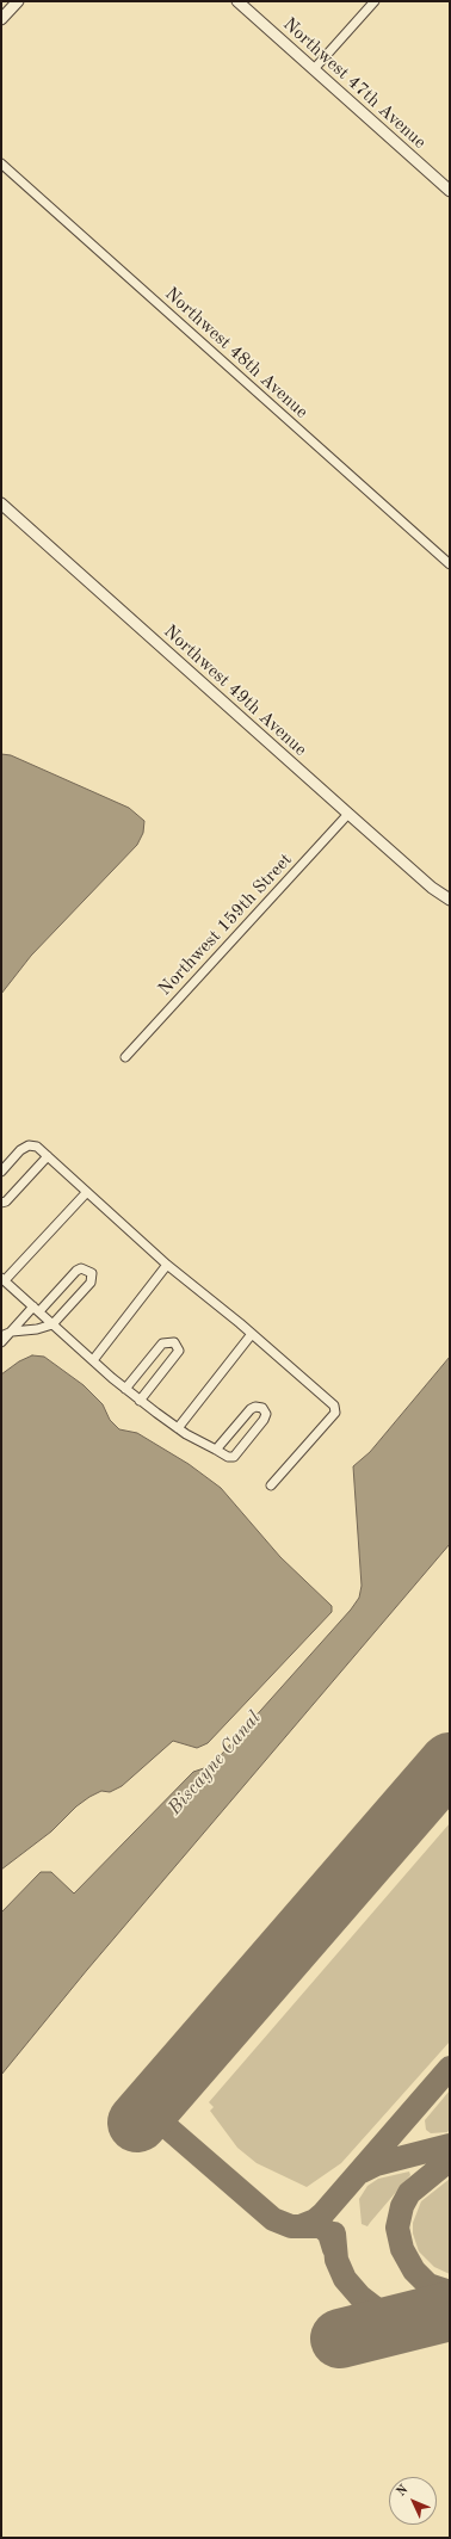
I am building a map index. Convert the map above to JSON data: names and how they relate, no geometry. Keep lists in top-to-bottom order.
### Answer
{
  "streets": {
    "street": [
      "Northwest 47th Avenue",
      "Northwest 48th Avenue",
      "Northwest 49th Avenue",
      "Northwest 159th Street"
    ]
  },
  "crossings": [
    ["Northwest 49th Avenue", "Northwest 159th Street"]
  ],
  "water": ["Biscayne Canal"],
  "north": "top left"
}
